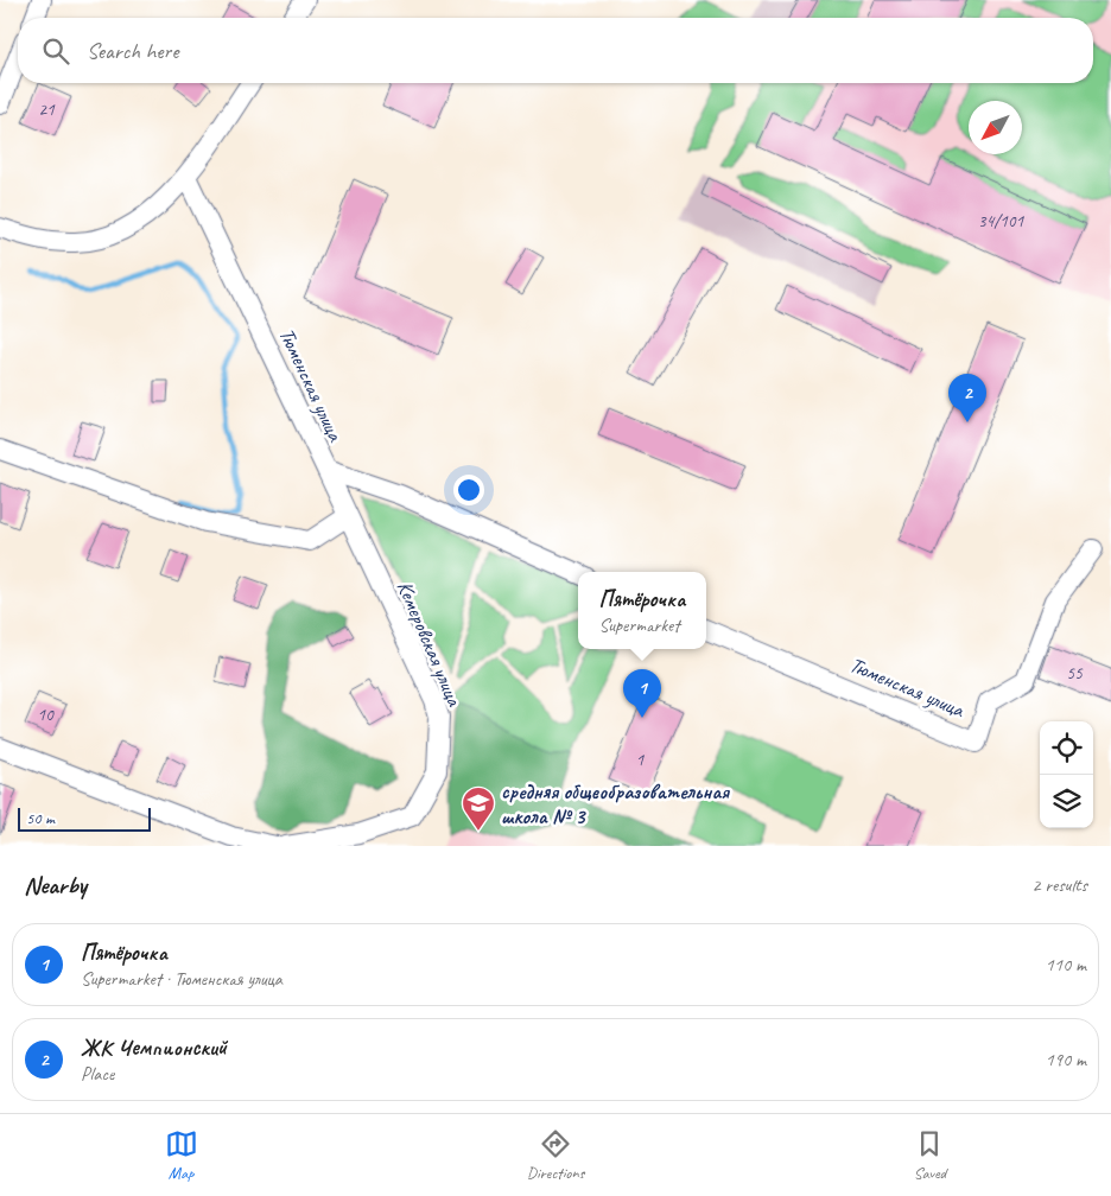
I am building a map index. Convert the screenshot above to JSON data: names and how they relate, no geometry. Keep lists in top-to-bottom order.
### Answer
{
  "streets": {
    "street": ["Тюменская улица", "Кемеровская улица"]
  },
  "crossings": [
    ["Тюменская улица", "Кемеровская улица"]
  ],
  "places": {
    "school or university": ["средняя общеобразовательная школа № 3"]
  },
  "house_numbers": [
    "21",
    "34/101",
    "55",
    "10",
    "1"
  ],
  "scale_bar": "50 m",
  "north": "bottom left",
  "page": {
    "search": "Search here",
    "pins": ["2", "1"],
    "popup": ["Пятёрочка", "Supermarket"],
    "scale": "50 m",
    "heading": ["Nearby", "2 results"],
    "list": [
      {
        "mark": "1",
        "name": "Пятёрочка",
        "note": "Supermarket · Тюменская улица",
        "value": "110 m"
      },
      {
        "mark": "2",
        "name": "ЖК Чемпионский",
        "note": "Place",
        "value": "190 m"
      }
    ],
    "nav": ["Map", "Directions", "Saved"]
  }
}
